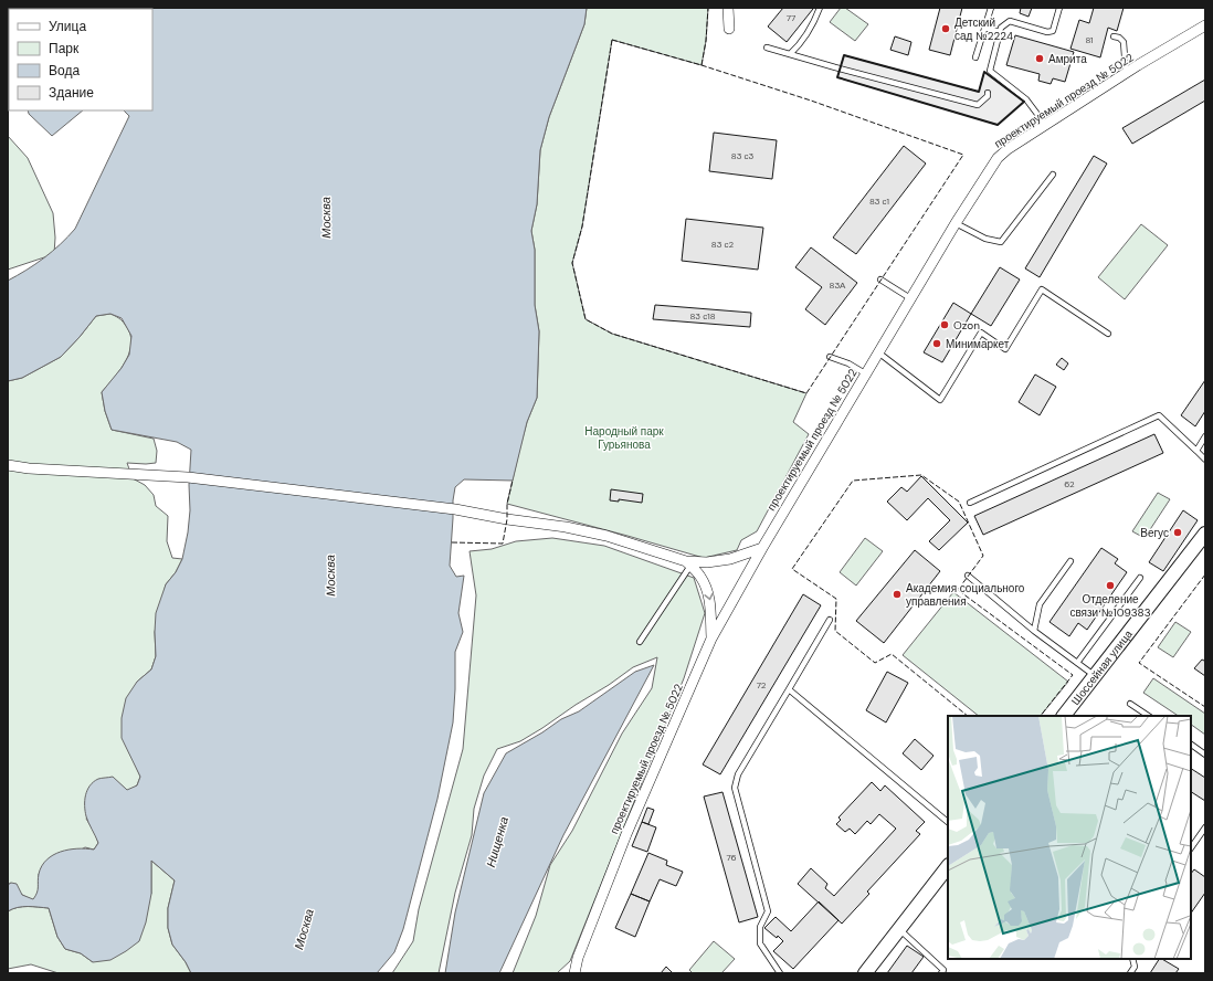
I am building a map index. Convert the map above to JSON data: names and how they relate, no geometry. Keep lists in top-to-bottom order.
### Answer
{
  "streets": {
    "main road": ["Шоссейная улица"],
    "street": ["проектируемый проезд № 5022"]
  },
  "water": ["Москва", "Нищенка"],
  "parks": ["Народный парк Гурьянова"],
  "places": [
    "Детский сад №2224",
    "Амрита",
    "Ozon",
    "Минимаркет",
    "Вегус",
    "Отделение связи №109383",
    "Академия социального управления"
  ],
  "house_numbers": [
    "77",
    "81",
    "83 с3",
    "83 с1",
    "83 с2",
    "83А",
    "83 с18",
    "62",
    "72",
    "76"
  ],
  "legend": [
    "Улица",
    "Парк",
    "Вода",
    "Здание"
  ]
}
